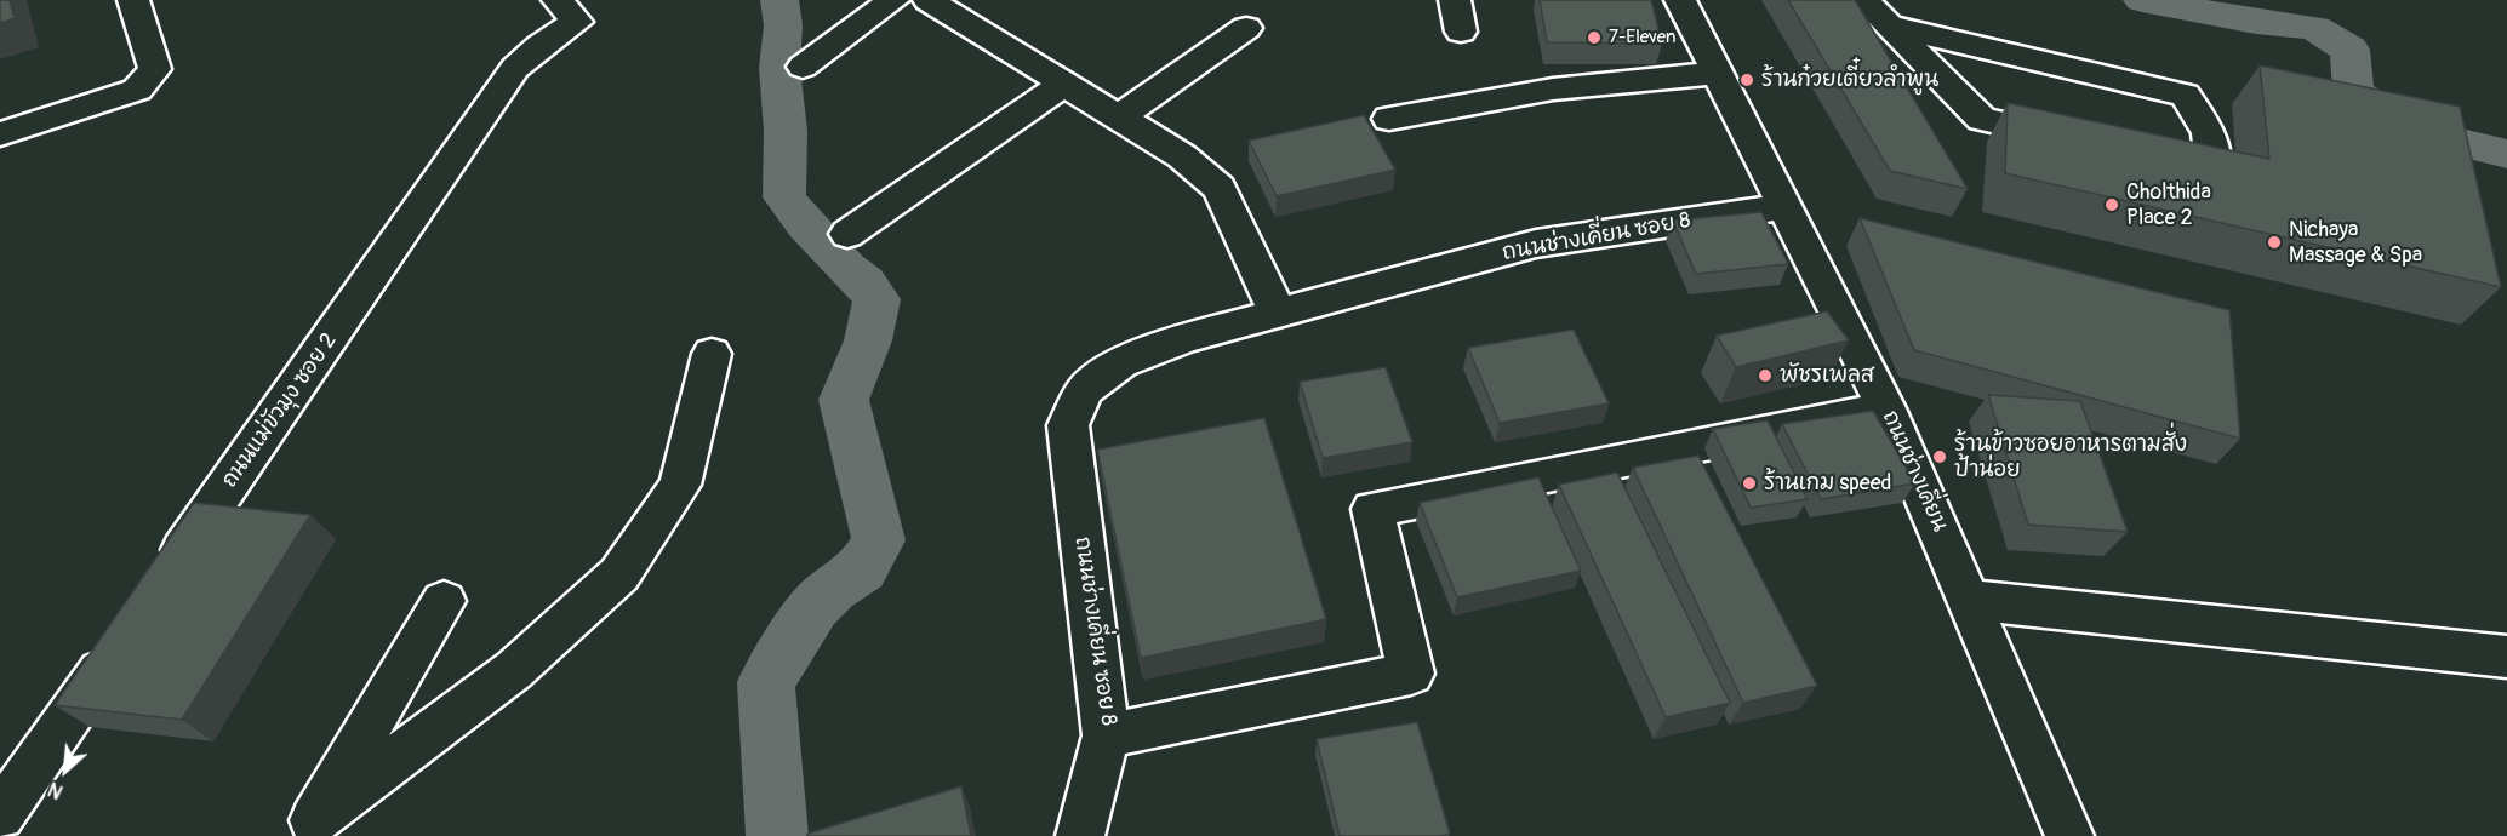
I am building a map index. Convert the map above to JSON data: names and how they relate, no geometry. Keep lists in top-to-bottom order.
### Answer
{
  "streets": {
    "street": ["ถนนช่างเคี่ยน ซอย 8", "ถนนแม่ขัวมุง ซอย 2", "ถนนช่างเคี่ยน"]
  },
  "crossings": [
    ["ถนนช่างเคี่ยน ซอย 8", "ถนนช่างเคี่ยน"]
  ],
  "places": [
    "7-Eleven",
    "ร้านก๋วยเตี๋ยวลำพูน",
    "Cholthida Place 2",
    "Nichaya Massage & Spa",
    "พัชรเพลส",
    "ร้านข้าวซอยอาหารตามสั่ง ป้าน่อย",
    "ร้านเกม speed"
  ],
  "north": "bottom left"
}
